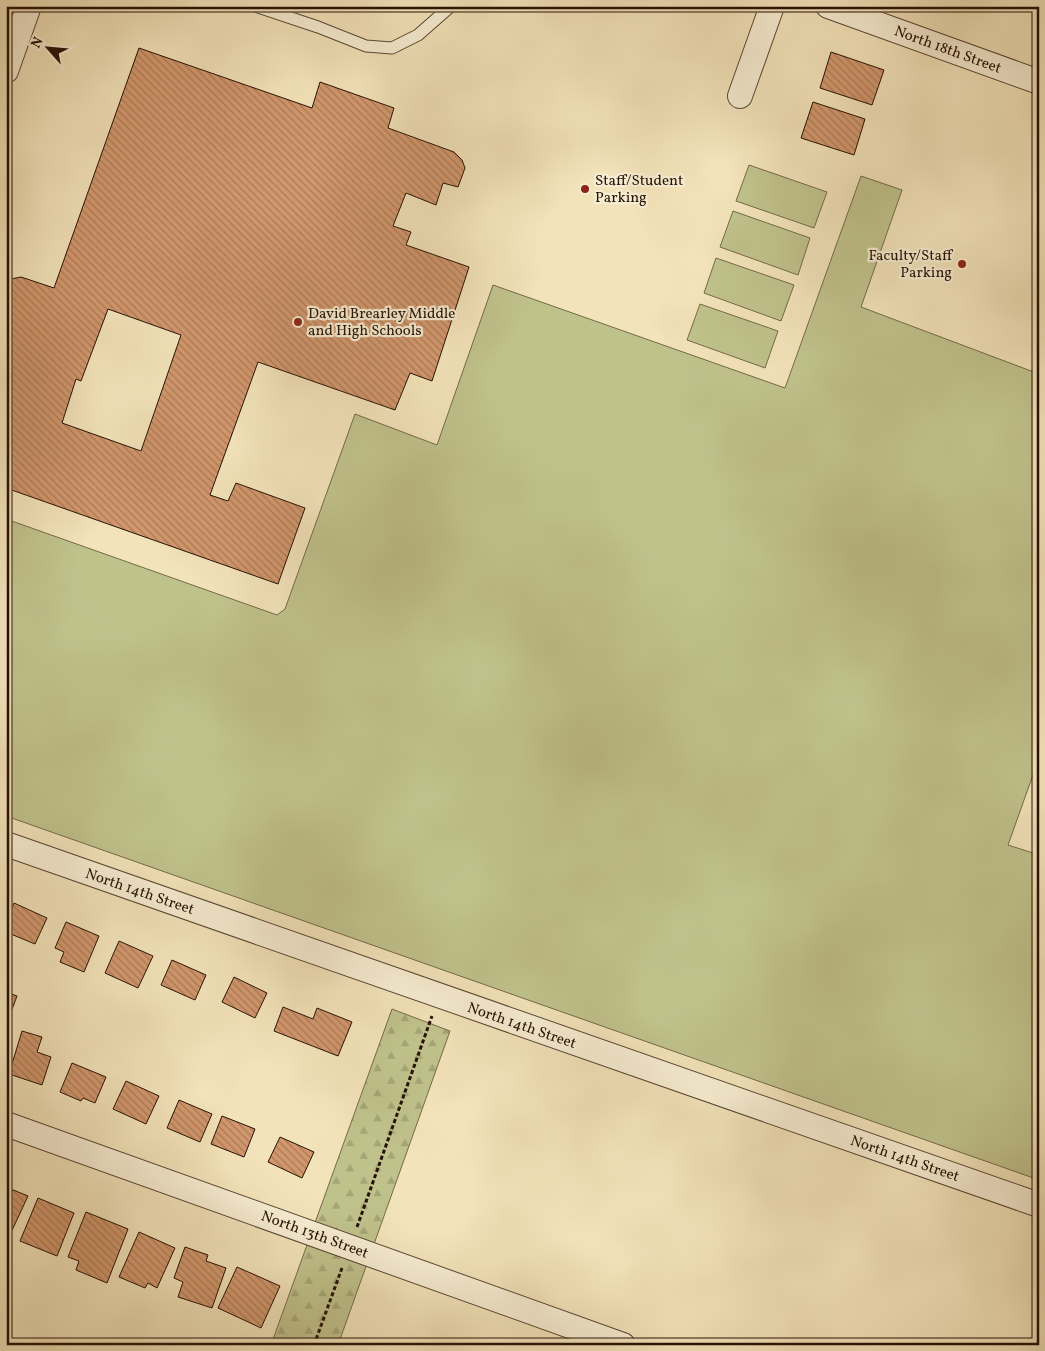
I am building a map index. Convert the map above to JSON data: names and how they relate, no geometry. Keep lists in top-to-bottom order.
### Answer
{
  "streets": {
    "street": ["North 18th Street", "North 14th Street", "North 13th Street"]
  },
  "places": ["Staff/Student Parking", "Faculty/Staff Parking", "David Brearley Middle and High Schools"],
  "north": "top left"
}
